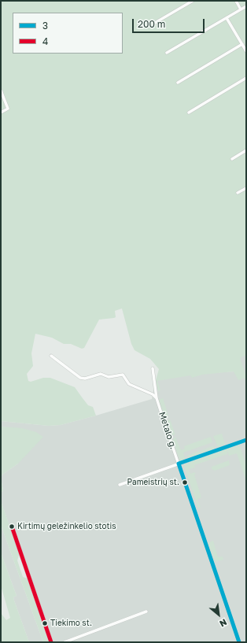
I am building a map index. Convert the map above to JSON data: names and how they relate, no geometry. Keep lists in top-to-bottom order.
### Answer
{
  "streets": {
    "street": ["Metalo g."]
  },
  "places": ["Pameistrių st.", "Kirtimų geležinkelio stotis", "Tiekimo st."],
  "lines": ["transit line 3", "transit line 4"],
  "legend": ["3", "4"],
  "scale_bar": "200 m",
  "north": "bottom right"
}
